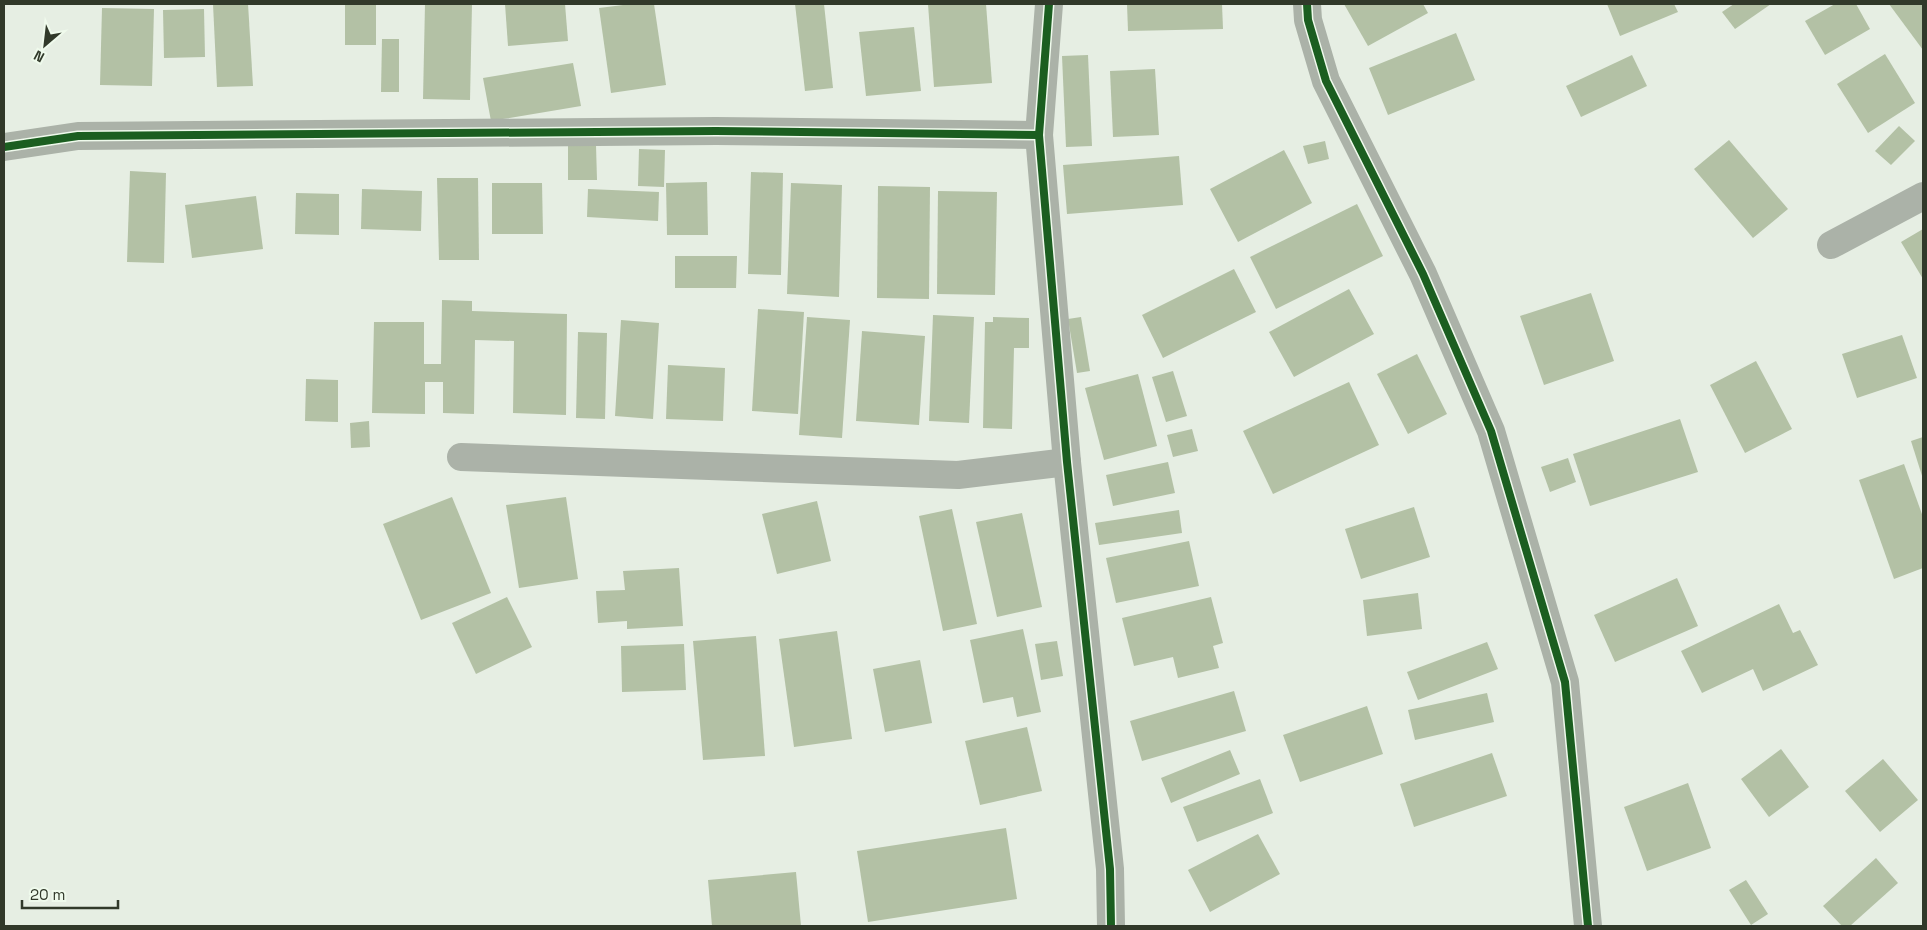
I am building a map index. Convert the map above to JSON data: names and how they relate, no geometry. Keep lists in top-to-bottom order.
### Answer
{
  "scale_bar": "20 m",
  "north": "bottom left"
}
